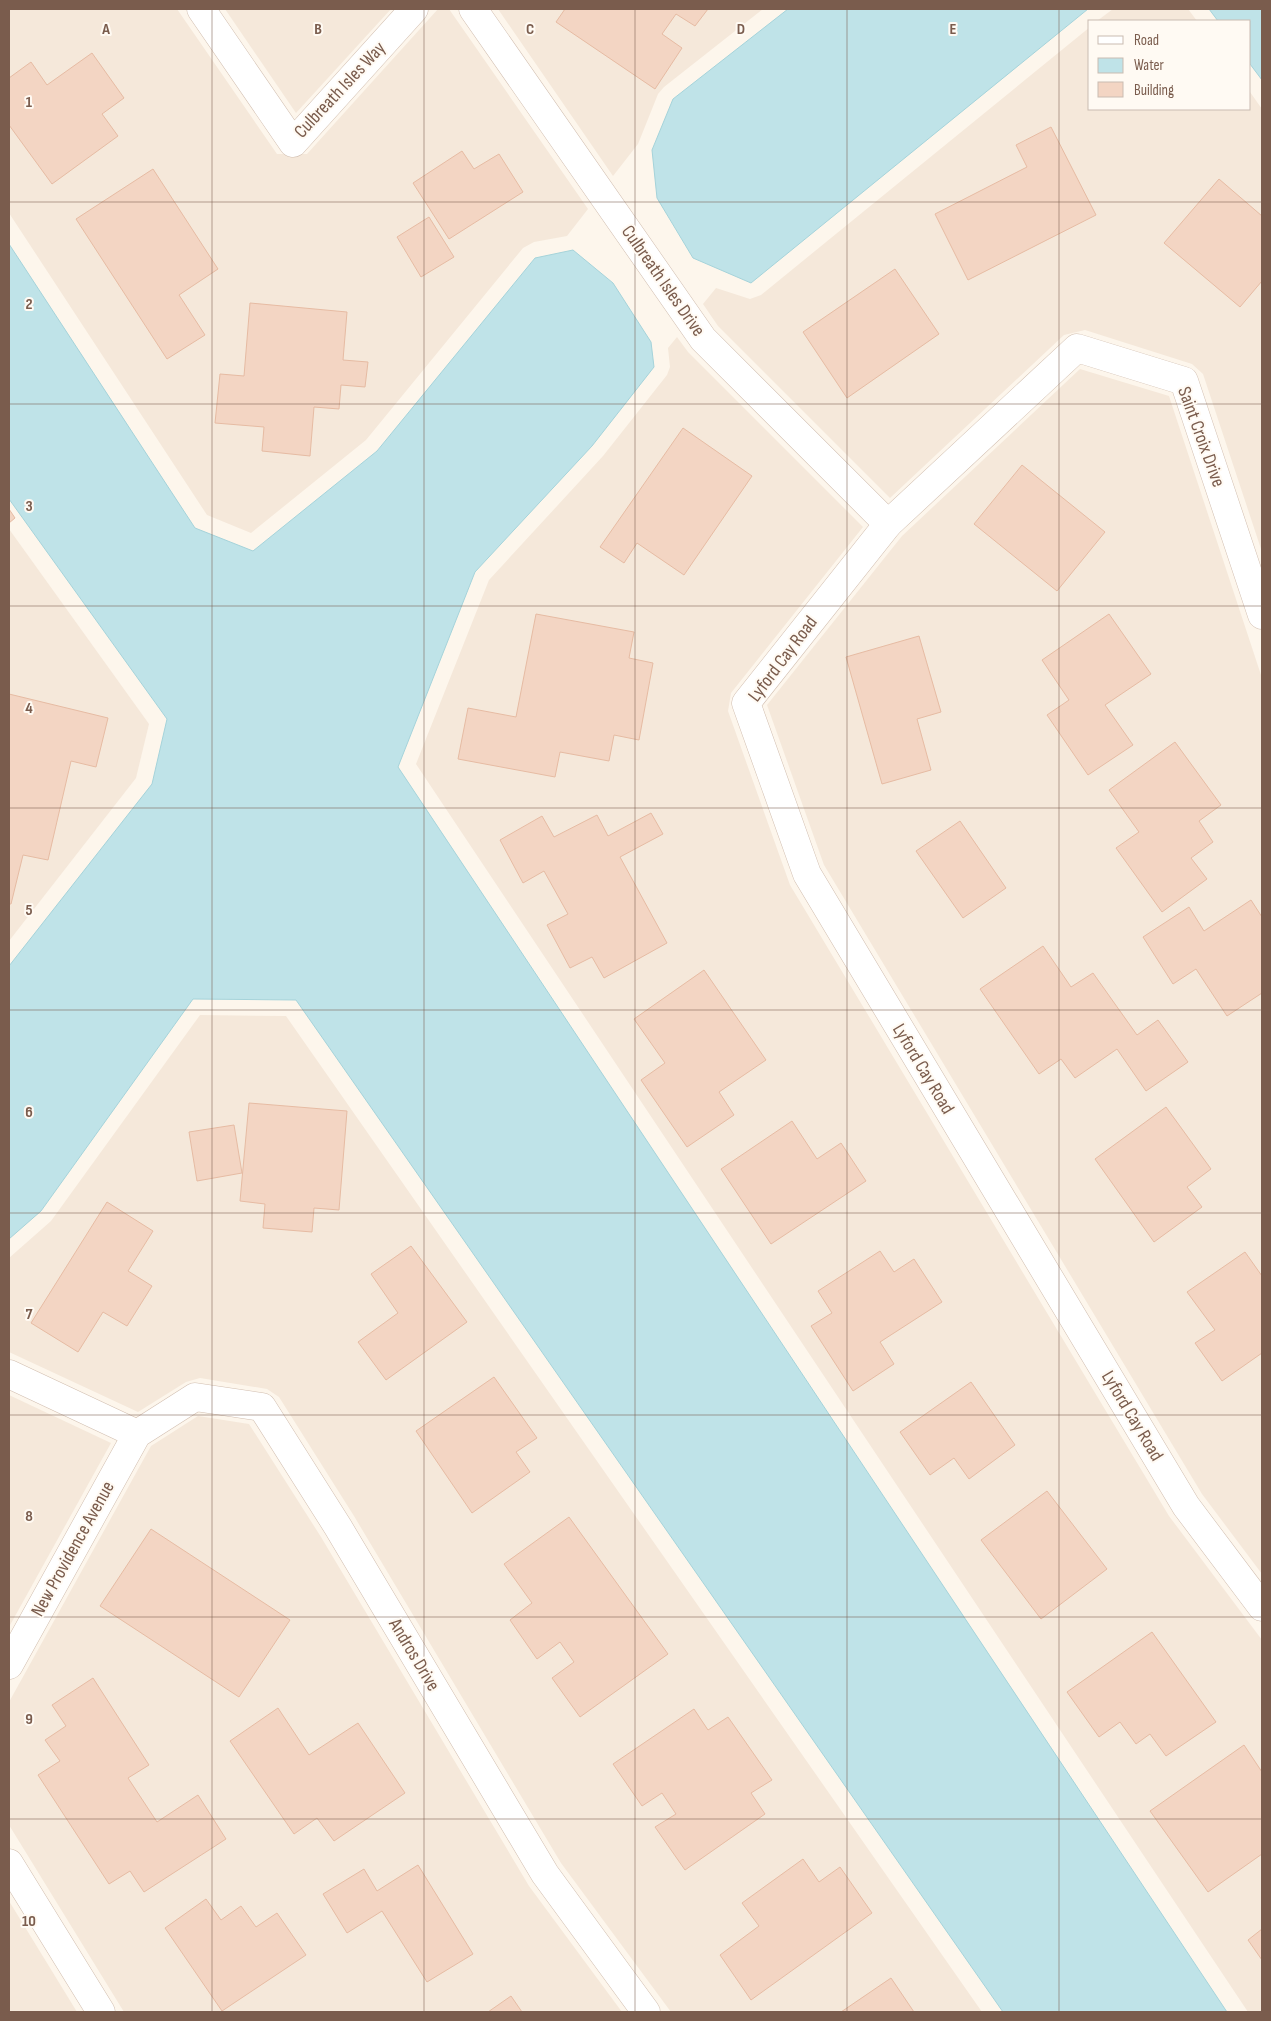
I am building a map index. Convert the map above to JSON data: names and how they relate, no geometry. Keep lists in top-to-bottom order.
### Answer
{
  "streets": {
    "street": [
      "Culbreath Isles Way",
      "Culbreath Isles Drive",
      "Saint Croix Drive",
      "Lyford Cay Road",
      "New Providence Avenue",
      "Andros Drive"
    ]
  },
  "crossings": [
    ["Culbreath Isles Drive", "Saint Croix Drive"],
    ["Culbreath Isles Drive", "Lyford Cay Road"],
    ["Saint Croix Drive", "Lyford Cay Road"],
    ["New Providence Avenue", "Andros Drive"]
  ],
  "legend": ["Road", "Water", "Building"],
  "grid": {
    "columns": [
      "A",
      "B",
      "C",
      "D",
      "E"
    ],
    "rows": [
      "1",
      "2",
      "3",
      "4",
      "5",
      "6",
      "7",
      "8",
      "9",
      "10"
    ]
  }
}
